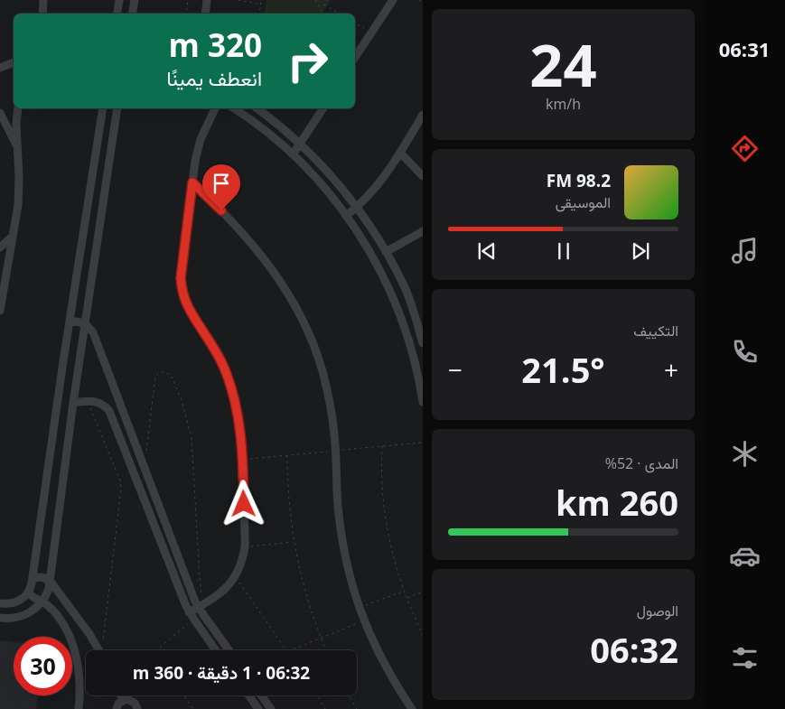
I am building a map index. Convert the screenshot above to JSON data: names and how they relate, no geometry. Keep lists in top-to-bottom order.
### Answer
{
  "page": {
    "tabs": "06:31",
    "tile": [
      ["24", "km/h"],
      "التكييف",
      ["المدى · 52%", "260 km"],
      ["الوصول", "06:32"]
    ],
    "turn": ["320 m", "انعطف يمينًا"],
    "song": ["98.2 FM", "الموسيقى"],
    "heat": ["−", "21.5°", "+"],
    "limit": "30",
    "trip": "06:32 · 1 دقيقة · 360 m"
  }
}
